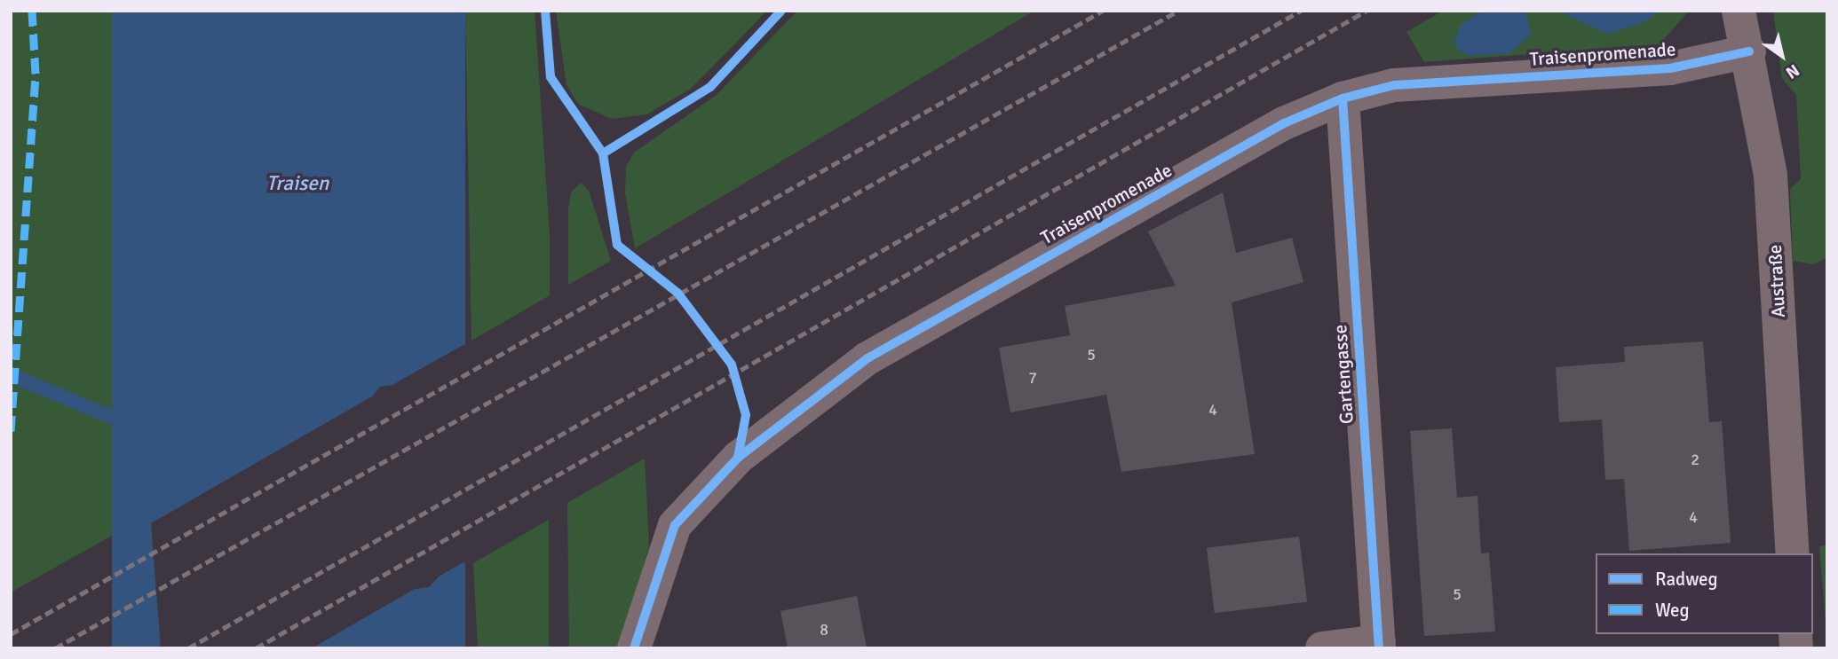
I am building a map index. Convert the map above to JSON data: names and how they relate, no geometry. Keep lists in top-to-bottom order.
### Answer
{
  "streets": {
    "street": ["Traisenpromenade", "Austraße", "Gartengasse"]
  },
  "crossings": [
    ["Traisenpromenade", "Austraße"],
    ["Traisenpromenade", "Gartengasse"]
  ],
  "water": ["Traisen"],
  "house_numbers": [
    "5",
    "7",
    "4",
    "2",
    "4",
    "5",
    "8"
  ],
  "legend": ["Radweg", "Weg"],
  "north": "bottom right"
}
